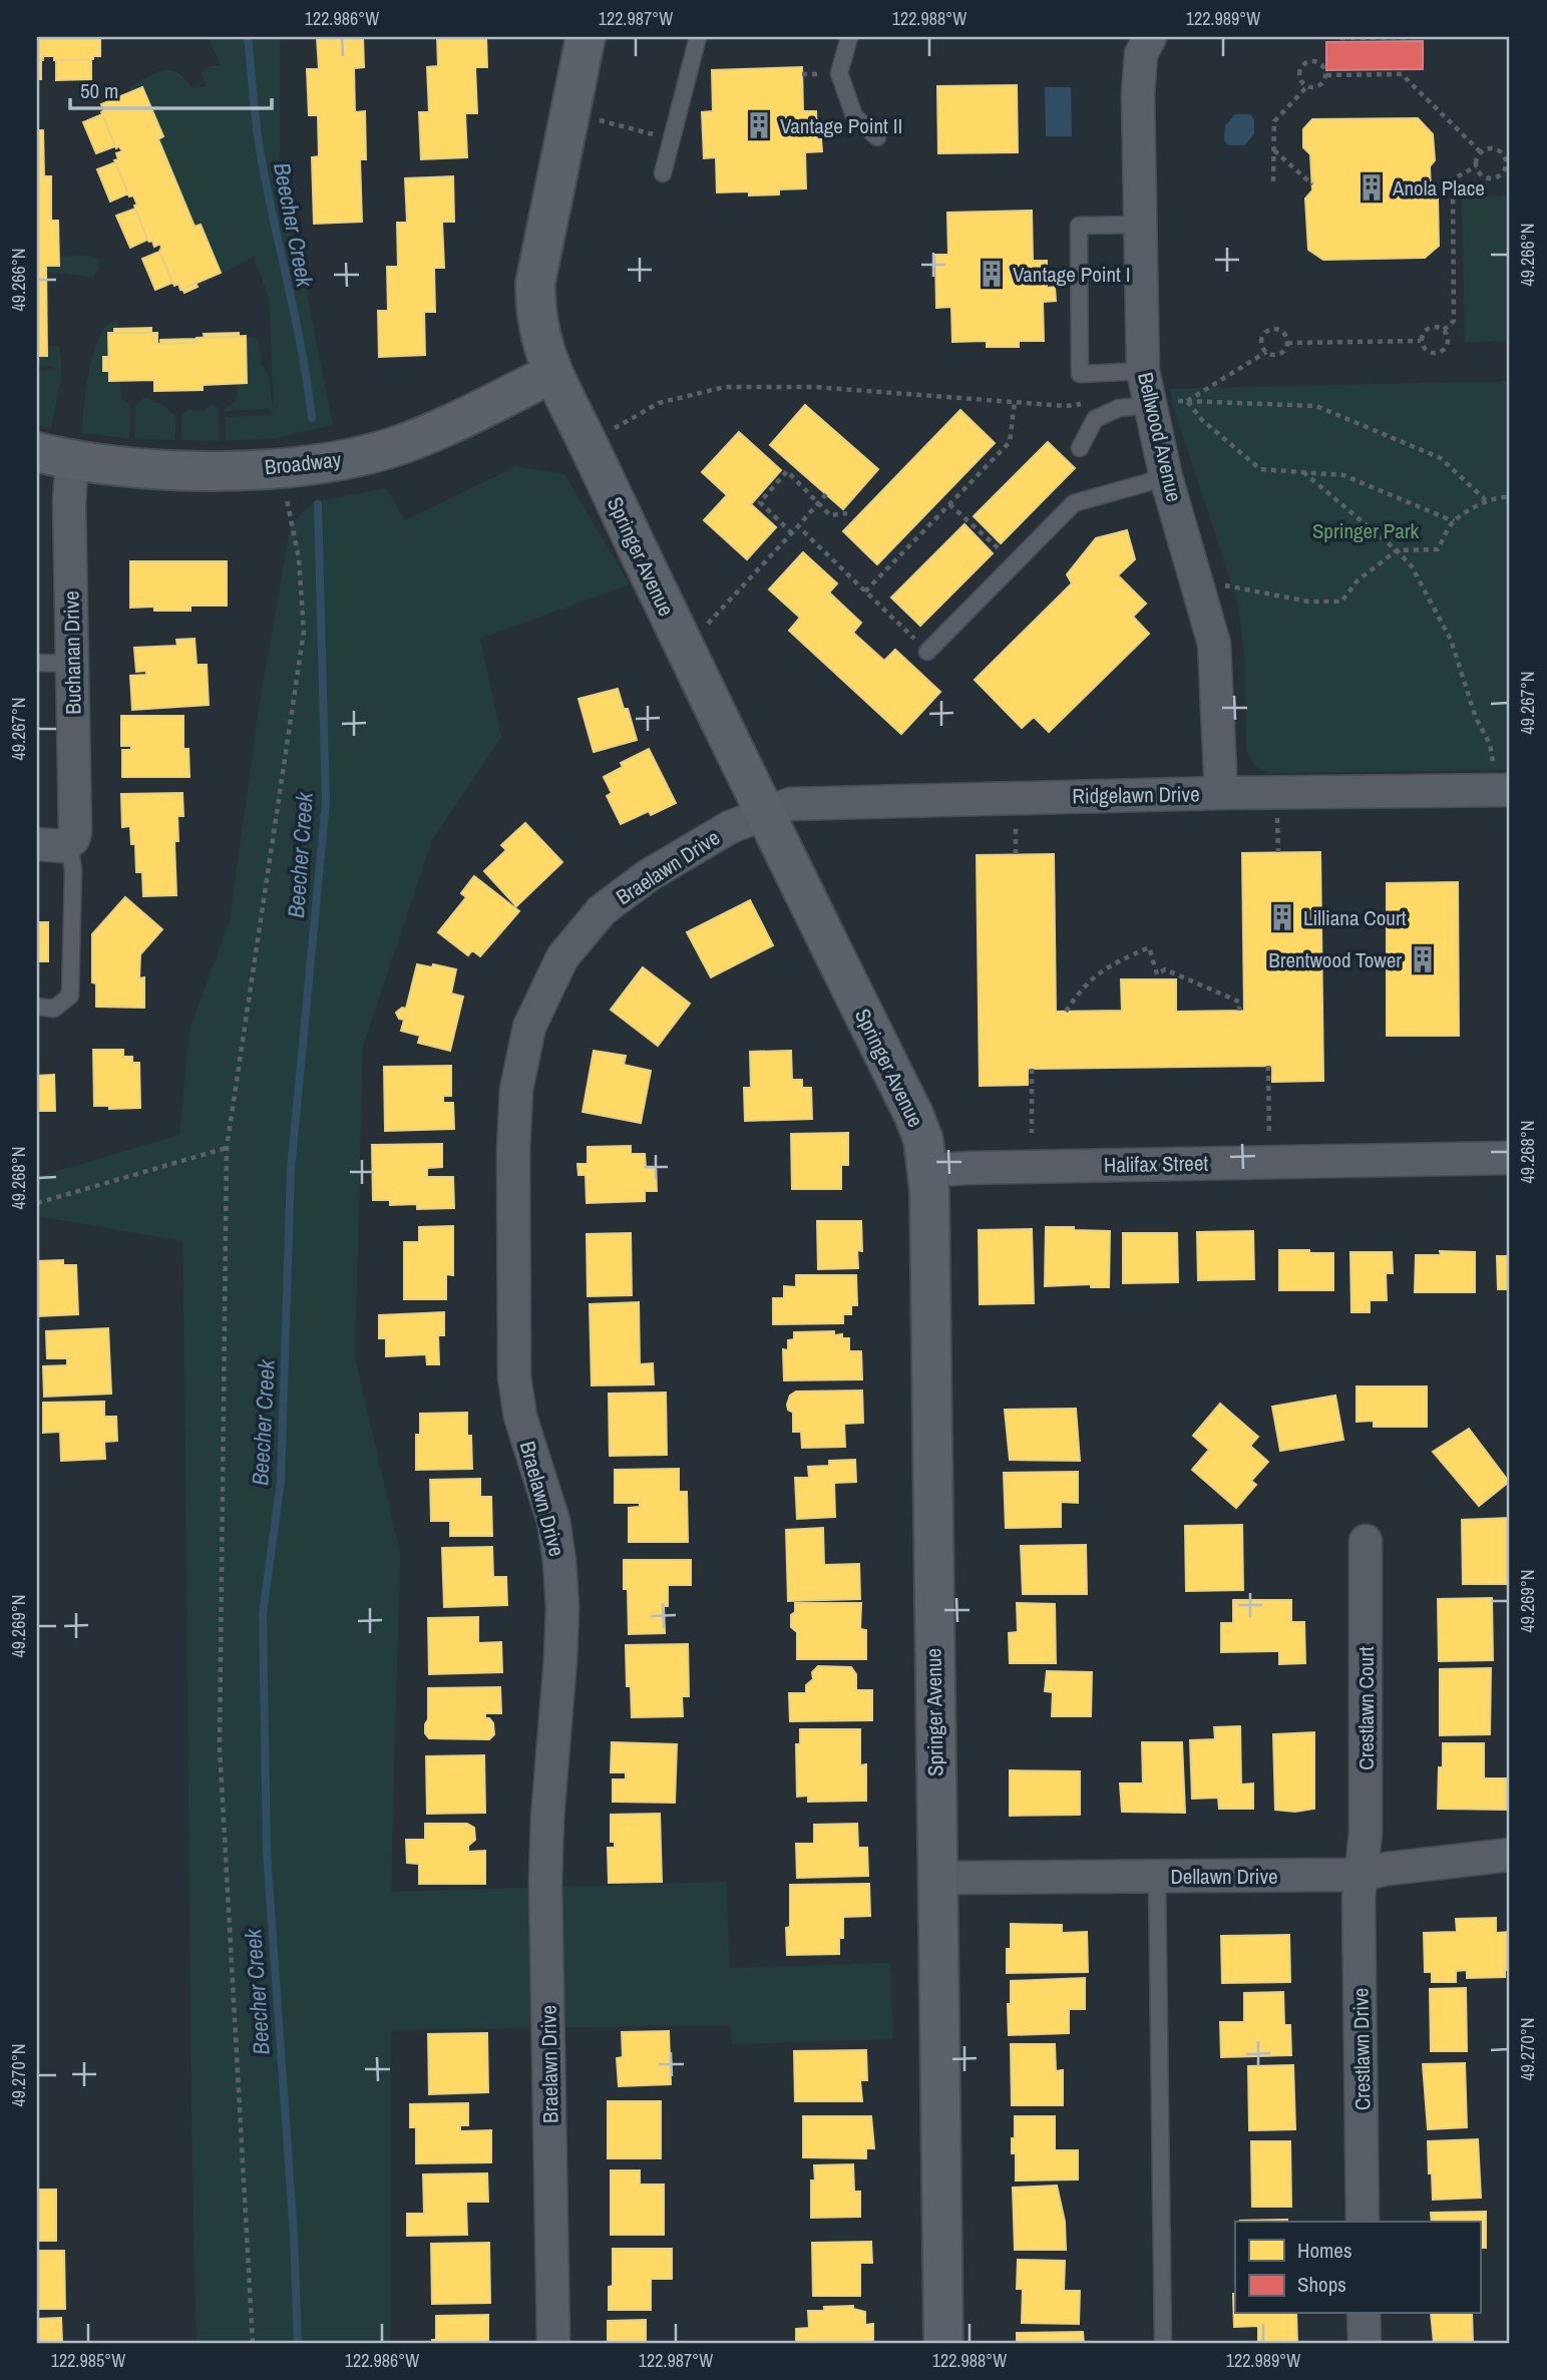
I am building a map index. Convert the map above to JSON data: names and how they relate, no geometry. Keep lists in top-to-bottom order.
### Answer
{
  "streets": {
    "street": [
      "Bellwood Avenue",
      "Broadway",
      "Springer Avenue",
      "Buchanan Drive",
      "Ridgelawn Drive",
      "Braelawn Drive",
      "Halifax Street",
      "Crestlawn Court",
      "Dellawn Drive",
      "Crestlawn Drive"
    ]
  },
  "crossings": [
    ["Bellwood Avenue", "Ridgelawn Drive"],
    ["Broadway", "Springer Avenue"],
    ["Broadway", "Buchanan Drive"],
    ["Springer Avenue", "Ridgelawn Drive"],
    ["Springer Avenue", "Braelawn Drive"],
    ["Springer Avenue", "Halifax Street"],
    ["Springer Avenue", "Dellawn Drive"],
    ["Ridgelawn Drive", "Braelawn Drive"],
    ["Crestlawn Court", "Dellawn Drive"],
    ["Crestlawn Court", "Crestlawn Drive"],
    ["Dellawn Drive", "Crestlawn Drive"]
  ],
  "water": ["Beecher Creek"],
  "parks": ["Springer Park"],
  "places": {
    "building": [
      "Vantage Point II",
      "Anola Place",
      "Vantage Point I",
      "Lilliana Court",
      "Brentwood Tower"
    ]
  },
  "legend": ["Homes", "Shops"],
  "scale_bar": "50 m",
  "coordinates": [
    "122.986°W",
    "122.987°W",
    "122.988°W",
    "122.989°W",
    "49.266°N",
    "49.267°N",
    "49.268°N",
    "49.269°N",
    "49.270°N",
    "122.985°W"
  ]
}
